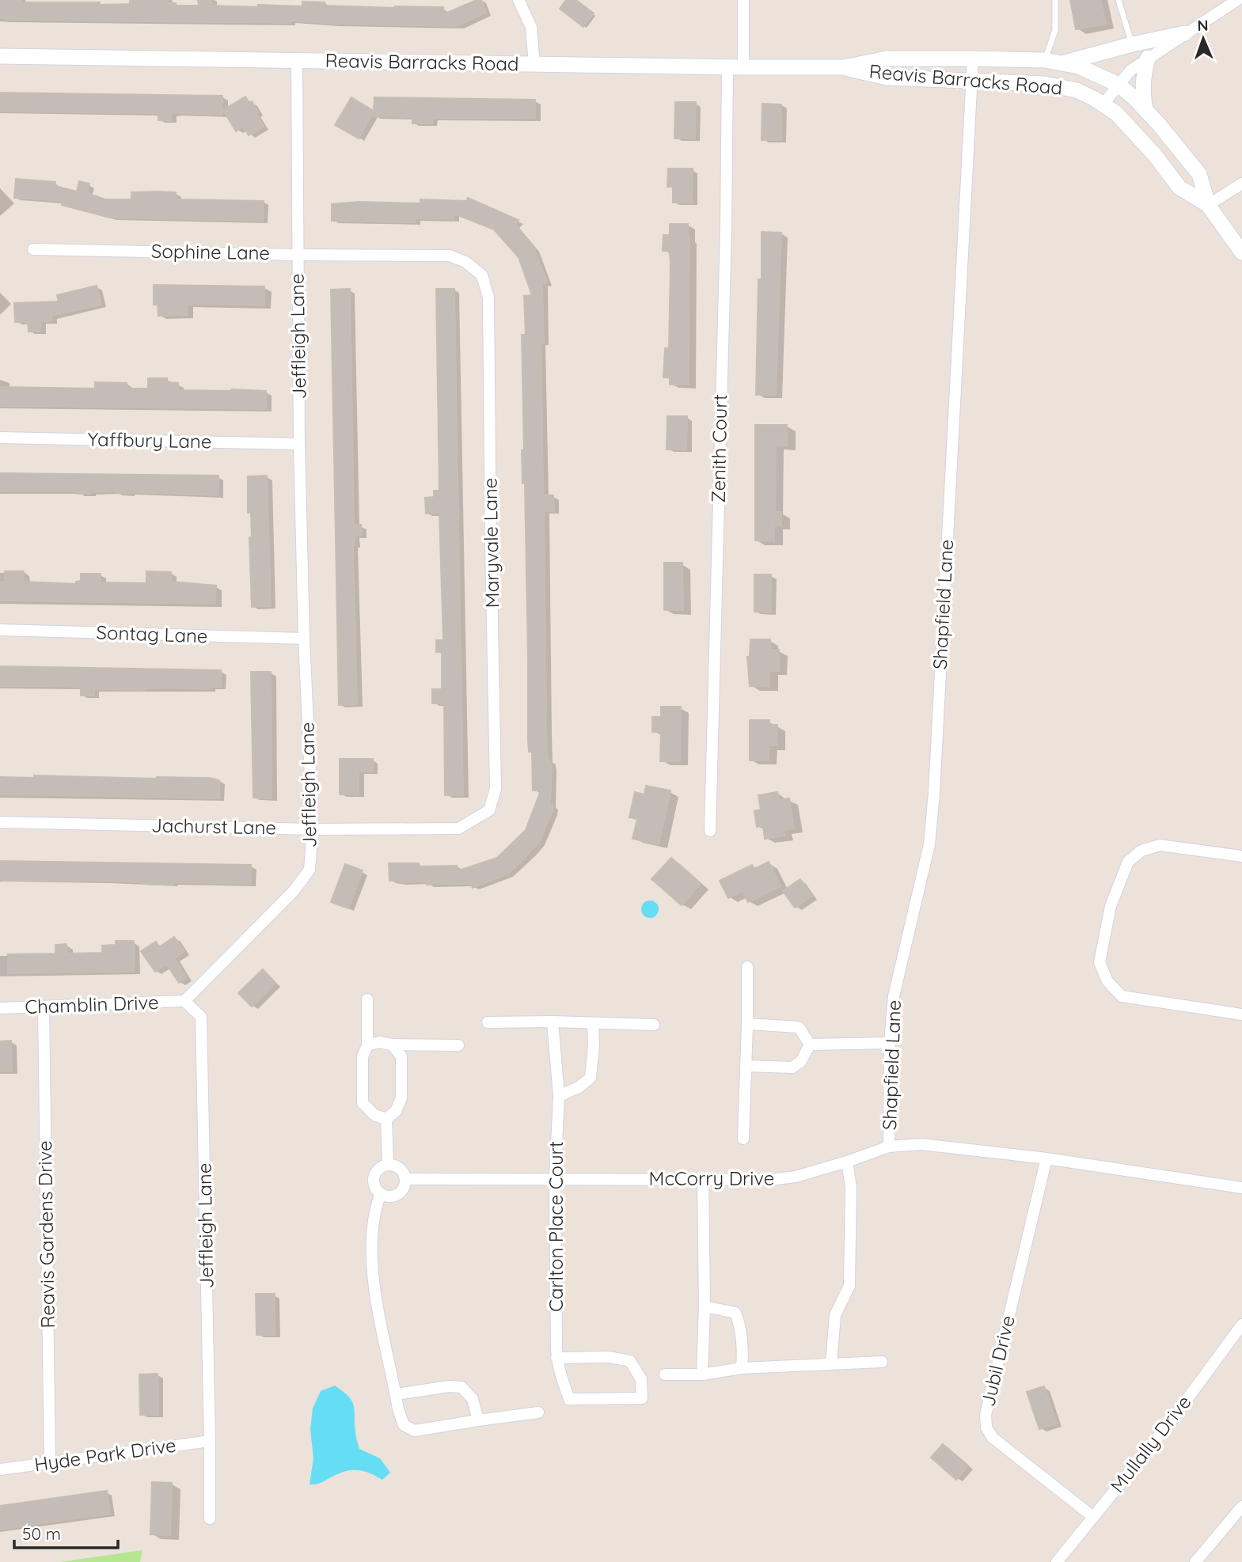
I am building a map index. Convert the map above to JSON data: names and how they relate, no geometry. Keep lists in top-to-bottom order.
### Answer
{
  "streets": {
    "main road": ["Reavis Barracks Road"],
    "street": [
      "Sophine Lane",
      "Jeffleigh Lane",
      "Yaffbury Lane",
      "Zenith Court",
      "Maryvale Lane",
      "Shapfield Lane",
      "Sontag Lane",
      "Jachurst Lane",
      "Chamblin Drive",
      "McCorry Drive",
      "Carlton Place Court",
      "Reavis Gardens Drive",
      "Jubil Drive",
      "Mullally Drive",
      "Hyde Park Drive"
    ]
  },
  "crossings": [
    ["Reavis Barracks Road", "Jeffleigh Lane"],
    ["Reavis Barracks Road", "Zenith Court"],
    ["Reavis Barracks Road", "Shapfield Lane"],
    ["Sophine Lane", "Jeffleigh Lane"],
    ["Sophine Lane", "Maryvale Lane"],
    ["Jeffleigh Lane", "Yaffbury Lane"],
    ["Jeffleigh Lane", "Sontag Lane"],
    ["Jeffleigh Lane", "Jachurst Lane"],
    ["Jeffleigh Lane", "Chamblin Drive"],
    ["Jeffleigh Lane", "Hyde Park Drive"],
    ["Maryvale Lane", "Jachurst Lane"],
    ["Shapfield Lane", "McCorry Drive"],
    ["Chamblin Drive", "Reavis Gardens Drive"],
    ["McCorry Drive", "Carlton Place Court"],
    ["McCorry Drive", "Jubil Drive"],
    ["Reavis Gardens Drive", "Hyde Park Drive"],
    ["Jubil Drive", "Mullally Drive"]
  ],
  "scale_bar": "50 m",
  "north": "top"
}
